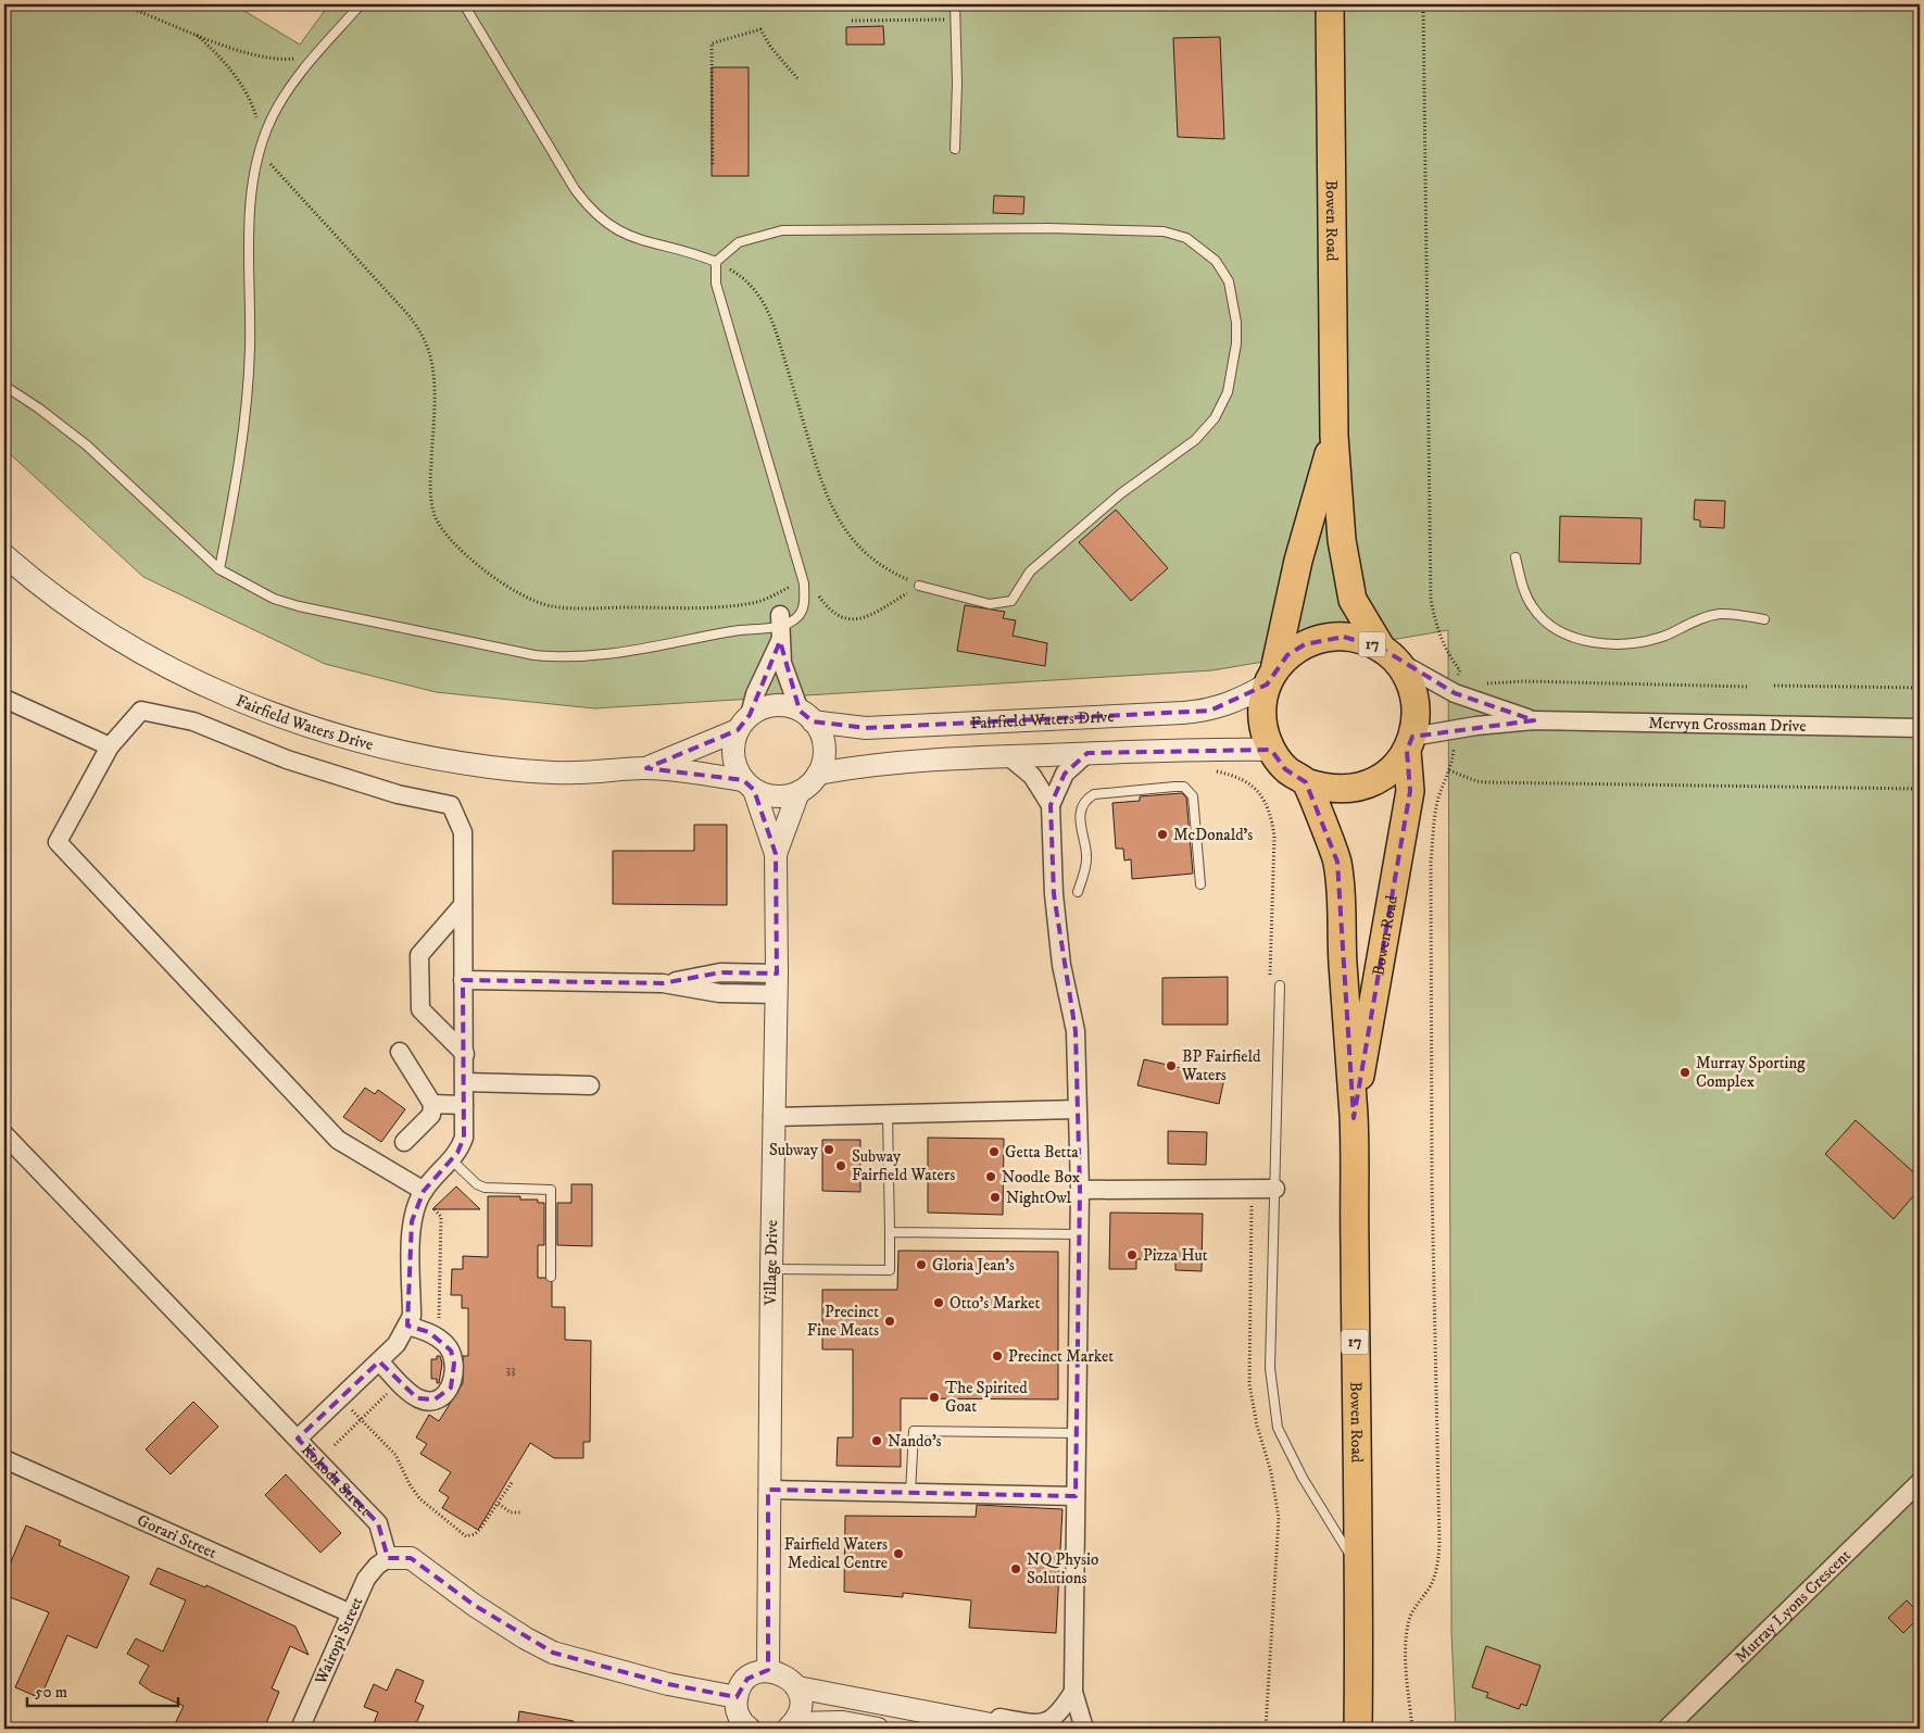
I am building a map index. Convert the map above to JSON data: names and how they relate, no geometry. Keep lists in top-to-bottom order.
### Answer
{
  "streets": {
    "main road": ["Bowen Road", "17"],
    "street": [
      "Fairfield Waters Drive",
      "Mervyn Crossman Drive",
      "Village Drive",
      "Kokoda Street",
      "Gorari Street",
      "Murray Lyons Crescent",
      "Wairopi Street"
    ]
  },
  "crossings": [
    ["Bowen Road", "17"],
    ["Bowen Road", "Fairfield Waters Drive"],
    ["Bowen Road", "Mervyn Crossman Drive"],
    ["17", "Fairfield Waters Drive"],
    ["17", "Mervyn Crossman Drive"],
    ["Fairfield Waters Drive", "Mervyn Crossman Drive"],
    ["Fairfield Waters Drive", "Village Drive"],
    ["Kokoda Street", "Wairopi Street"],
    ["Gorari Street", "Wairopi Street"]
  ],
  "places": [
    "McDonald's",
    "BP Fairfield Waters",
    "Murray Sporting Complex",
    "Subway",
    "Getta Betta",
    "Subway Fairfield Waters",
    "Noodle Box",
    "NightOwl",
    "Pizza Hut",
    "Gloria Jean's",
    "Otto’s Market",
    "Precinct Fine Meats",
    "Precinct Market",
    "The Spirited Goat",
    "Nando's",
    "Fairfield Waters Medical Centre",
    "NQ Physio Solutions"
  ],
  "house_numbers": ["33"],
  "scale_bar": "50 m"
}
